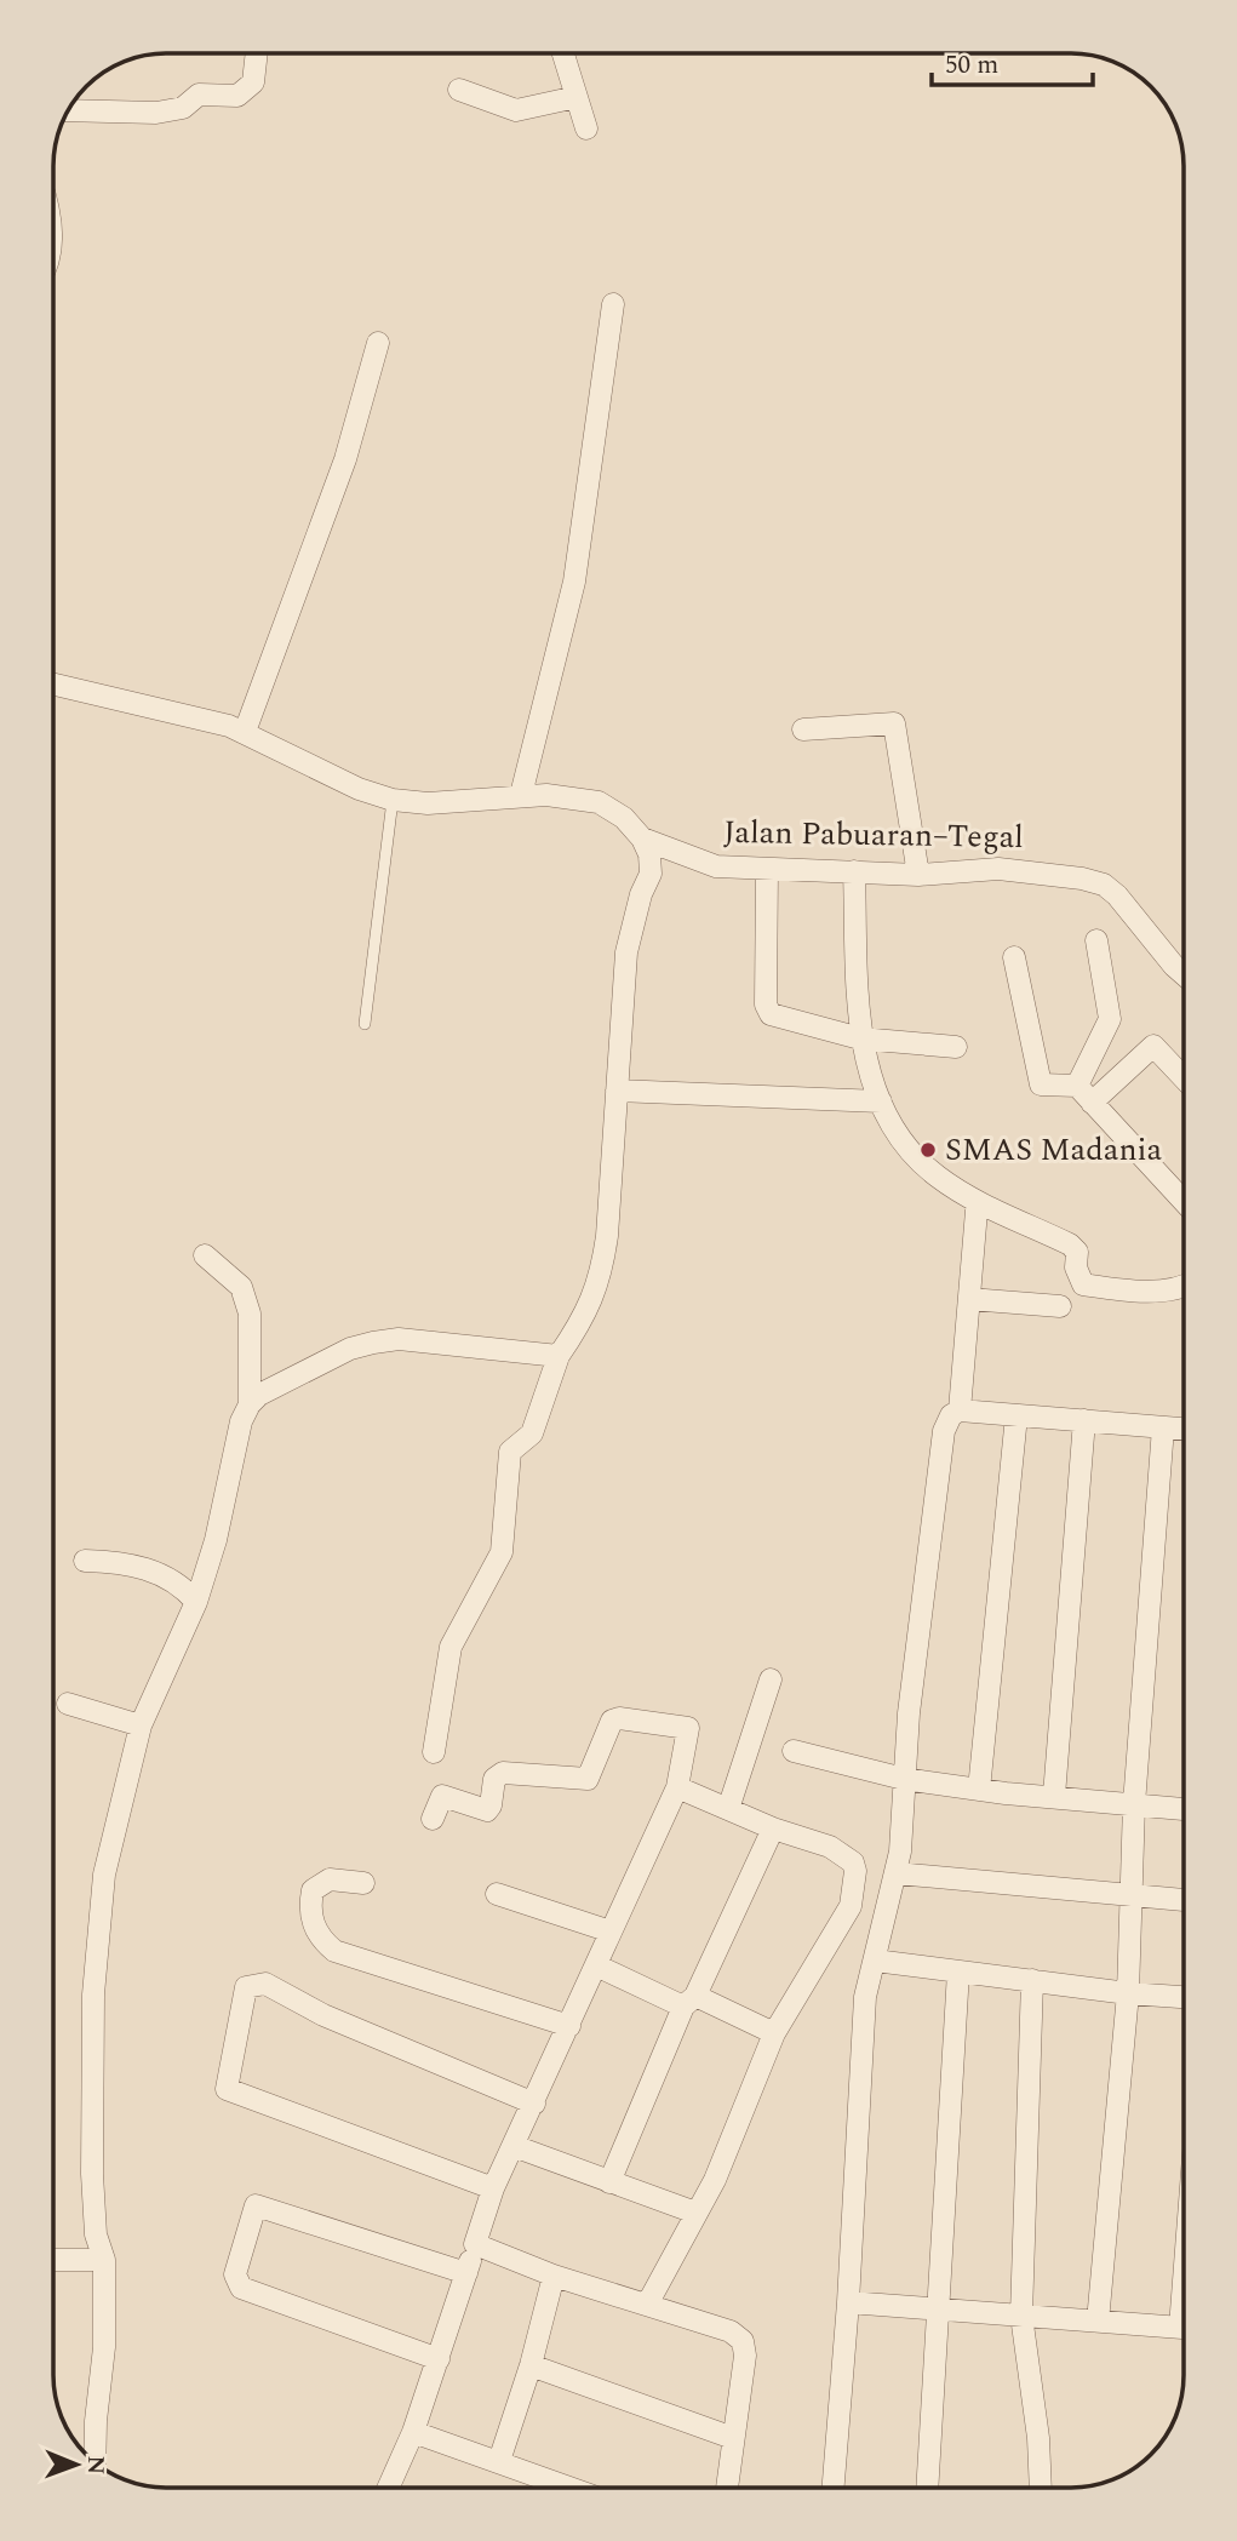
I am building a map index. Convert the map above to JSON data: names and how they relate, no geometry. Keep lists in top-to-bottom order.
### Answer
{
  "streets": {
    "street": ["Jalan Pabuaran–Tegal"]
  },
  "places": ["SMAS Madania"],
  "scale_bar": "50 m",
  "north": "right"
}
